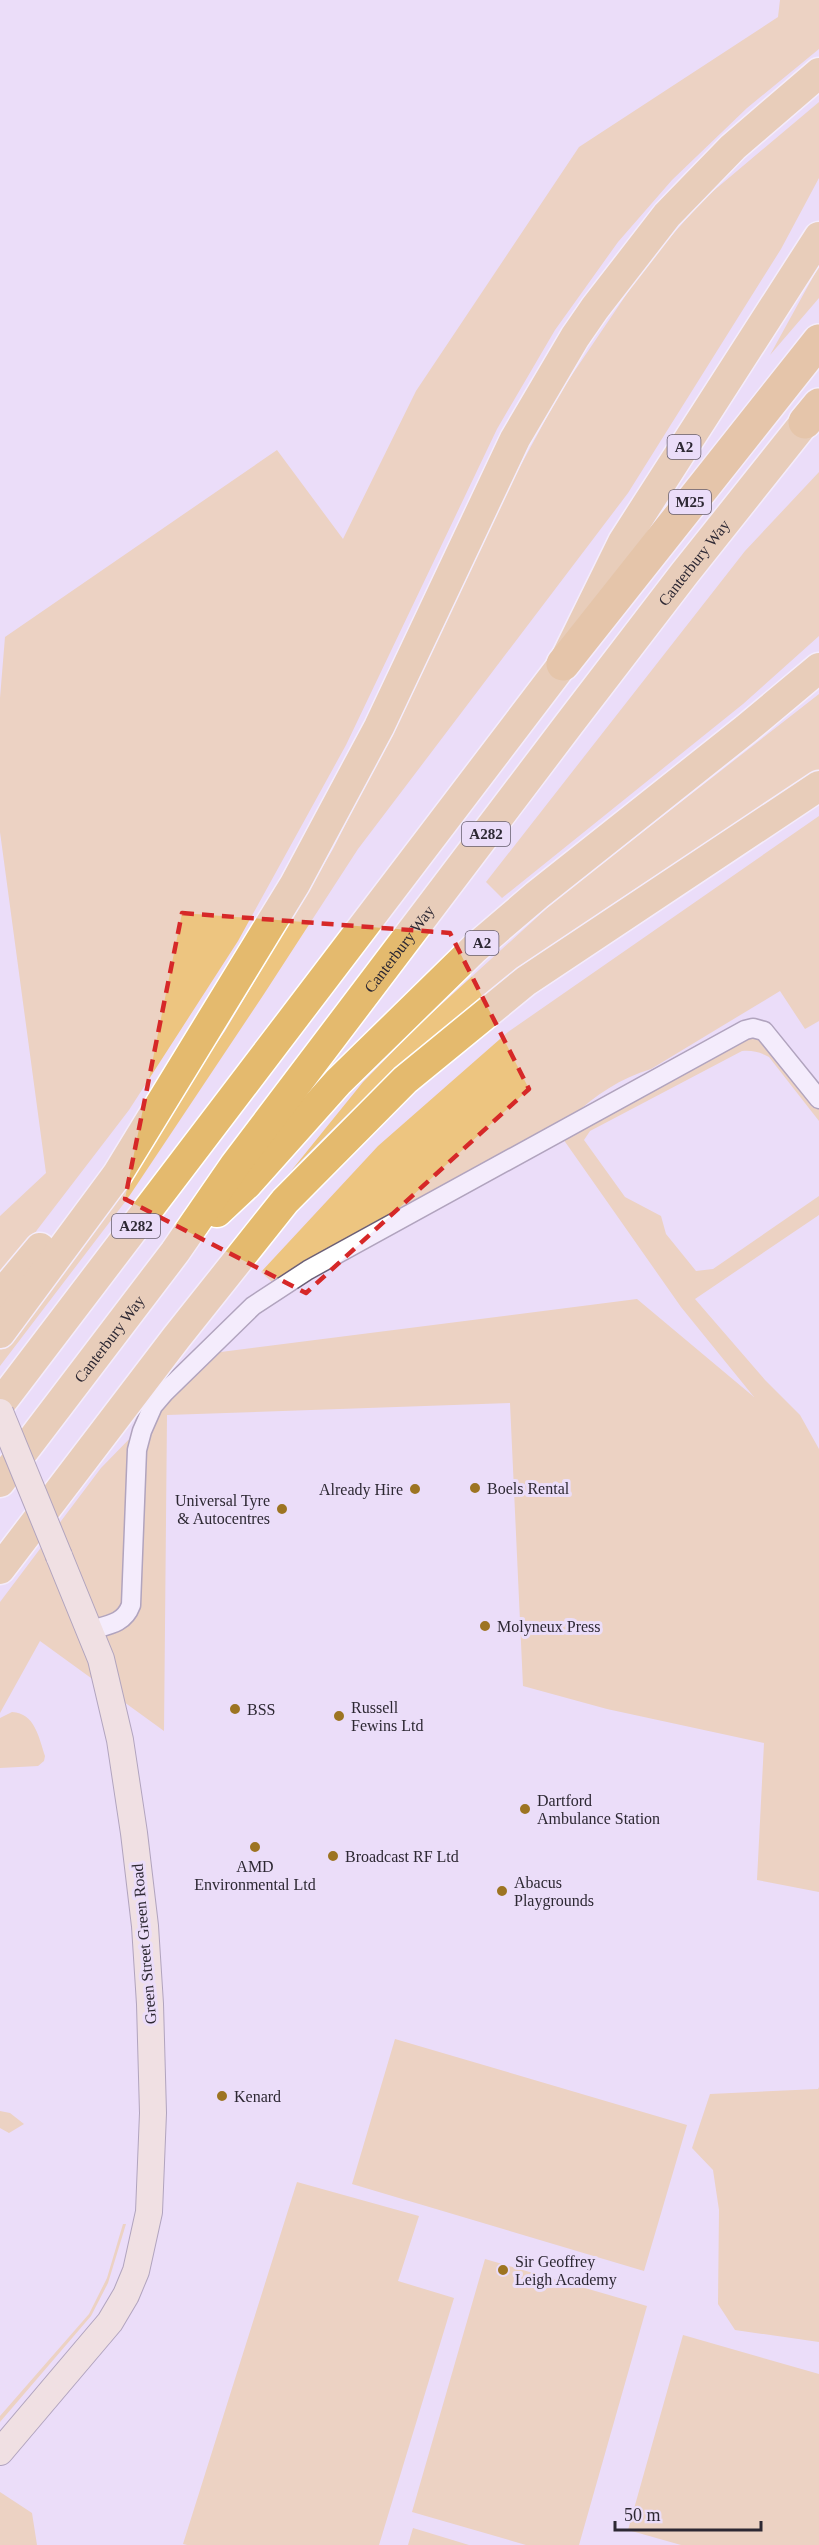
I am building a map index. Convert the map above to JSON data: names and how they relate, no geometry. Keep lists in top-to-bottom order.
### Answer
{
  "streets": {
    "highway": [
      "A2",
      "M25",
      "Canterbury Way",
      "A282"
    ],
    "main road": ["Green Street Green Road"]
  },
  "crossings": [
    ["A2", "M25"],
    ["A2", "Canterbury Way"],
    ["A2", "A282"],
    ["M25", "A282"]
  ],
  "places": [
    "Boels Rental",
    "Already Hire",
    "Universal Tyre & Autocentres",
    "Molyneux Press",
    "BSS",
    "Russell Fewins Ltd",
    "Dartford Ambulance Station",
    "AMD Environmental Ltd",
    "Broadcast RF Ltd",
    "Abacus Playgrounds",
    "Kenard",
    "Sir Geoffrey Leigh Academy"
  ],
  "scale_bar": "50 m"
}
